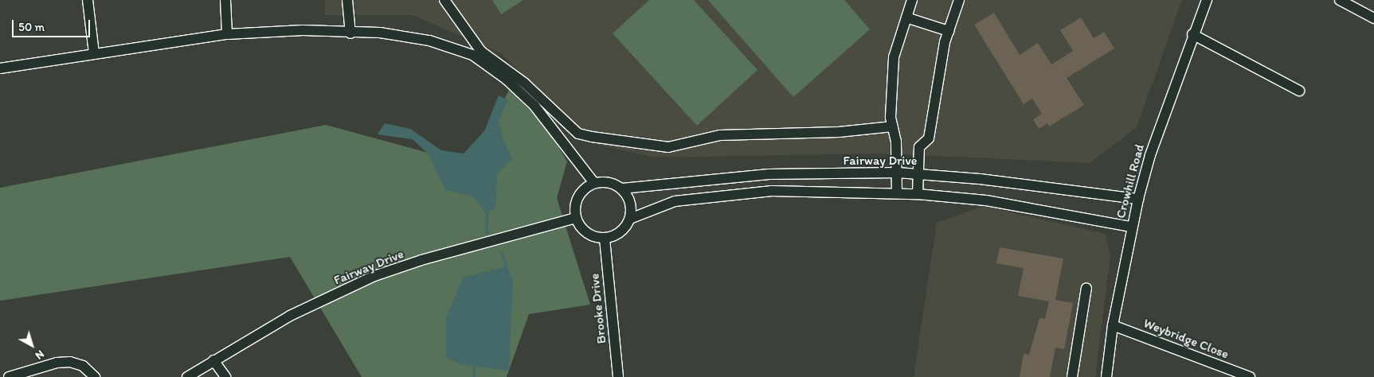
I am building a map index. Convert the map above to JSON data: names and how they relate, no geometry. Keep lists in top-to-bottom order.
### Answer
{
  "streets": {
    "street": [
      "Fairway Drive",
      "Crowhill Road",
      "Brooke Drive",
      "Weybridge Close"
    ]
  },
  "crossings": [
    ["Fairway Drive", "Crowhill Road"],
    ["Fairway Drive", "Brooke Drive"],
    ["Crowhill Road", "Weybridge Close"]
  ],
  "scale_bar": "50 m",
  "north": "bottom right"
}
